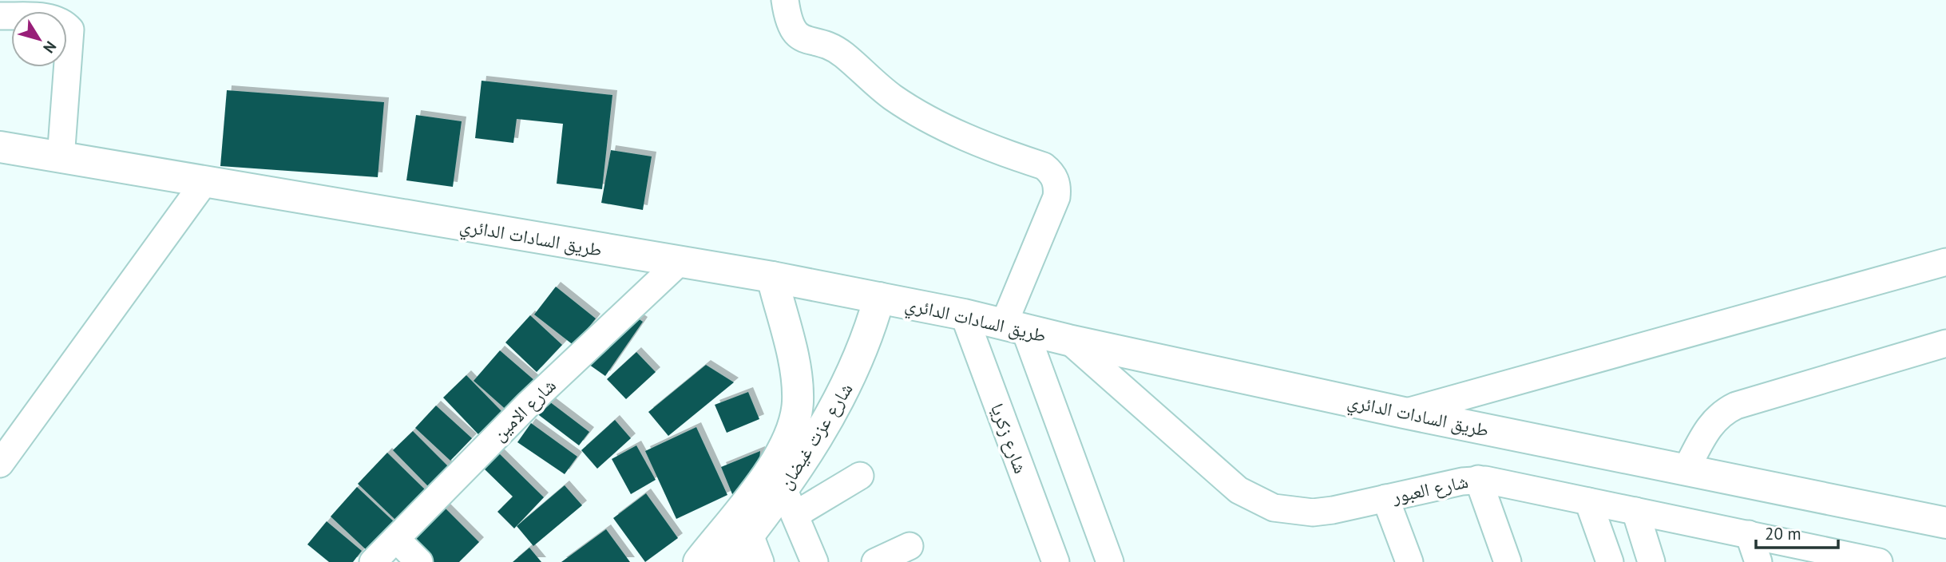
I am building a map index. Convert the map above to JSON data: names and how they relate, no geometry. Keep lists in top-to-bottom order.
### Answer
{
  "streets": {
    "main road": ["طريق السادات الدائري", "شارع عزت غيضان"],
    "street": ["شارع الامين", "شارع زكريا", "شارع العبور"]
  },
  "crossings": [
    ["طريق السادات الدائري", "شارع الامين"],
    ["طريق السادات الدائري", "شارع عزت غيضان"],
    ["طريق السادات الدائري", "شارع زكريا"],
    ["طريق السادات الدائري", "شارع العبور"]
  ],
  "scale_bar": "20 m",
  "north": "bottom right"
}
